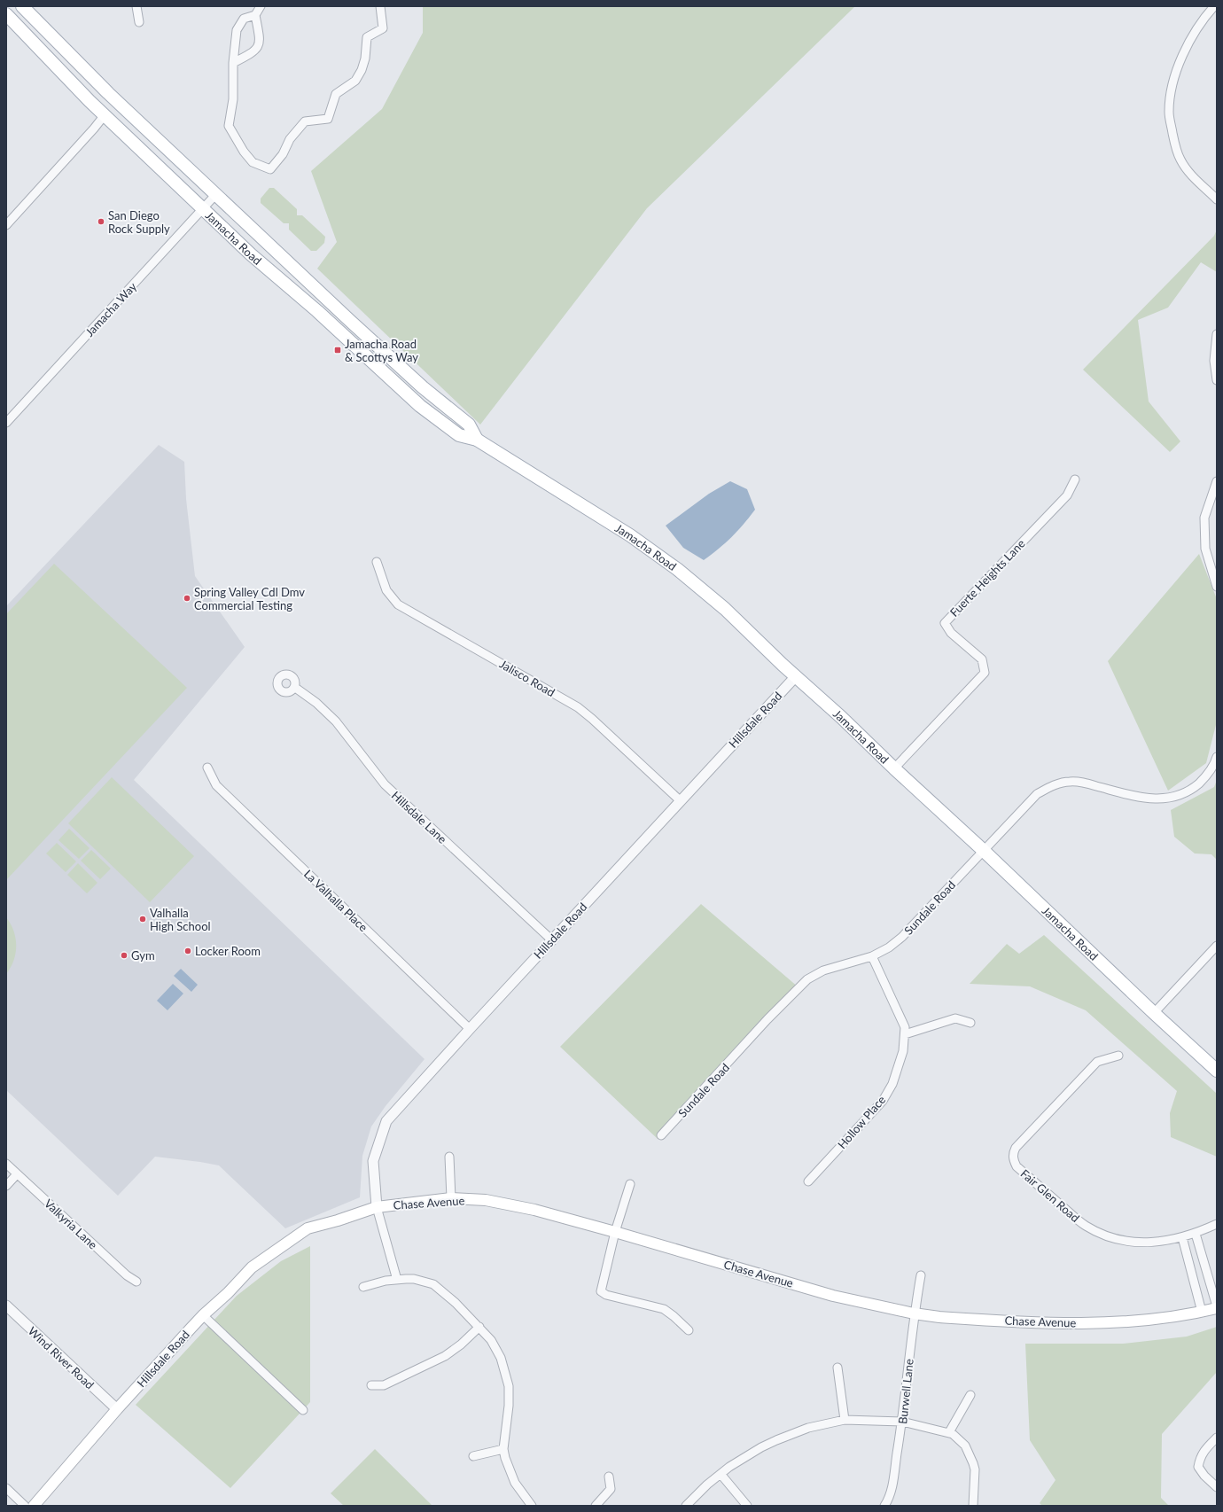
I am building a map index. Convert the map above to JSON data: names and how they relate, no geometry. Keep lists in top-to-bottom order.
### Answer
{
  "streets": {
    "main road": ["Jamacha Road", "Hillsdale Road", "Chase Avenue"],
    "street": [
      "Jamacha Way",
      "Fuerte Heights Lane",
      "Jalisco Road",
      "Hillsdale Lane",
      "La Valhalla Place",
      "Sundale Road",
      "Hollow Place",
      "Fair Glen Road",
      "Valkyria Lane",
      "Wind River Road",
      "Burwell Lane"
    ]
  },
  "crossings": [
    ["Jamacha Road", "Jamacha Way"],
    ["Jamacha Road", "Fuerte Heights Lane"],
    ["Jamacha Road", "Hillsdale Road"],
    ["Jamacha Road", "Sundale Road"],
    ["Jalisco Road", "Hillsdale Road"],
    ["Hillsdale Road", "Hillsdale Lane"],
    ["Hillsdale Road", "La Valhalla Place"],
    ["Hillsdale Road", "Chase Avenue"],
    ["Hillsdale Road", "Wind River Road"],
    ["Sundale Road", "Hollow Place"],
    ["Chase Avenue", "Burwell Lane"]
  ],
  "places": {
    "other": [
      "San Diego Rock Supply",
      "Spring Valley Cdl Dmv Commercial Testing",
      "Valhalla High School",
      "Locker Room",
      "Gym"
    ],
    "transit": ["Jamacha Road & Scottys Way"]
  }
}
